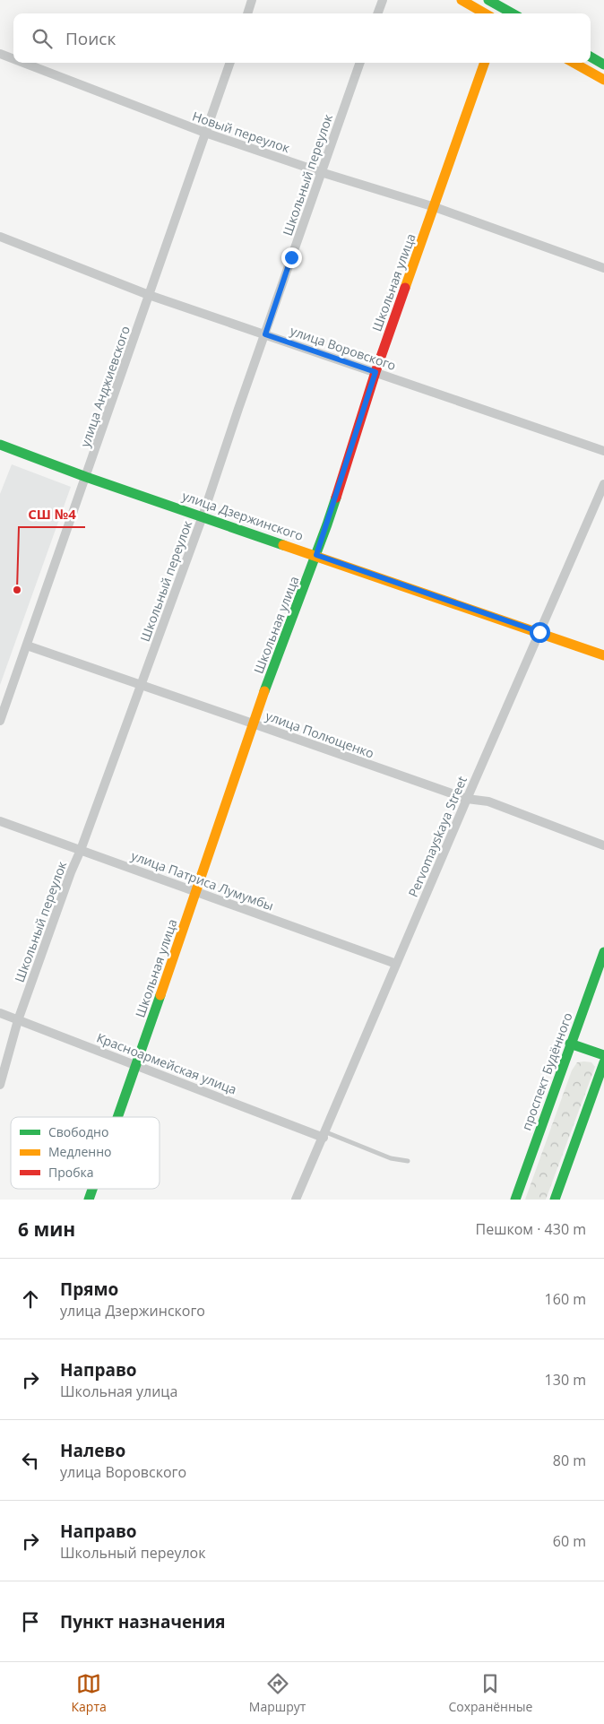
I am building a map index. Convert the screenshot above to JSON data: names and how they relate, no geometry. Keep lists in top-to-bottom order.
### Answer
{
  "streets": {
    "street": [
      "Новый переулок",
      "Школьный переулок",
      "Школьная улица",
      "улица Воровского",
      "улица Анджиевского",
      "улица Дзержинского",
      "улица Полющенко",
      "Pervomayskaya Street",
      "улица Патриса Лумумбы",
      "Красноармейская улица",
      "проспект Будённого"
    ]
  },
  "crossings": [
    ["Новый переулок", "Школьный переулок"],
    ["Новый переулок", "Школьная улица"],
    ["Новый переулок", "улица Анджиевского"],
    ["Школьный переулок", "улица Воровского"],
    ["Школьный переулок", "улица Дзержинского"],
    ["Школьный переулок", "улица Полющенко"],
    ["Школьный переулок", "улица Патриса Лумумбы"],
    ["Школьный переулок", "Красноармейская улица"],
    ["Школьная улица", "улица Воровского"],
    ["Школьная улица", "улица Дзержинского"],
    ["Школьная улица", "улица Полющенко"],
    ["Школьная улица", "улица Патриса Лумумбы"],
    ["Школьная улица", "Красноармейская улица"],
    ["улица Воровского", "улица Анджиевского"],
    ["улица Анджиевского", "улица Дзержинского"],
    ["улица Анджиевского", "улица Полющенко"],
    ["улица Дзержинского", "Pervomayskaya Street"],
    ["улица Полющенко", "Pervomayskaya Street"],
    ["Pervomayskaya Street", "улица Патриса Лумумбы"],
    ["Pervomayskaya Street", "Красноармейская улица"]
  ],
  "places": ["СШ №4"],
  "legend": ["Свободно", "Медленно", "Пробка"],
  "page": {
    "search": "Поиск",
    "heading": ["6 мин", "Пешком · 430 m"],
    "list": [
      ["Прямо", "улица Дзержинского", "160 m"],
      ["Направо", "Школьная улица", "130 m"],
      ["Налево", "улица Воровского", "80 m"],
      ["Направо", "Школьный переулок", "60 m"],
      "Пункт назначения"
    ],
    "nav": ["Карта", "Маршрут", "Сохранённые"]
  }
}
